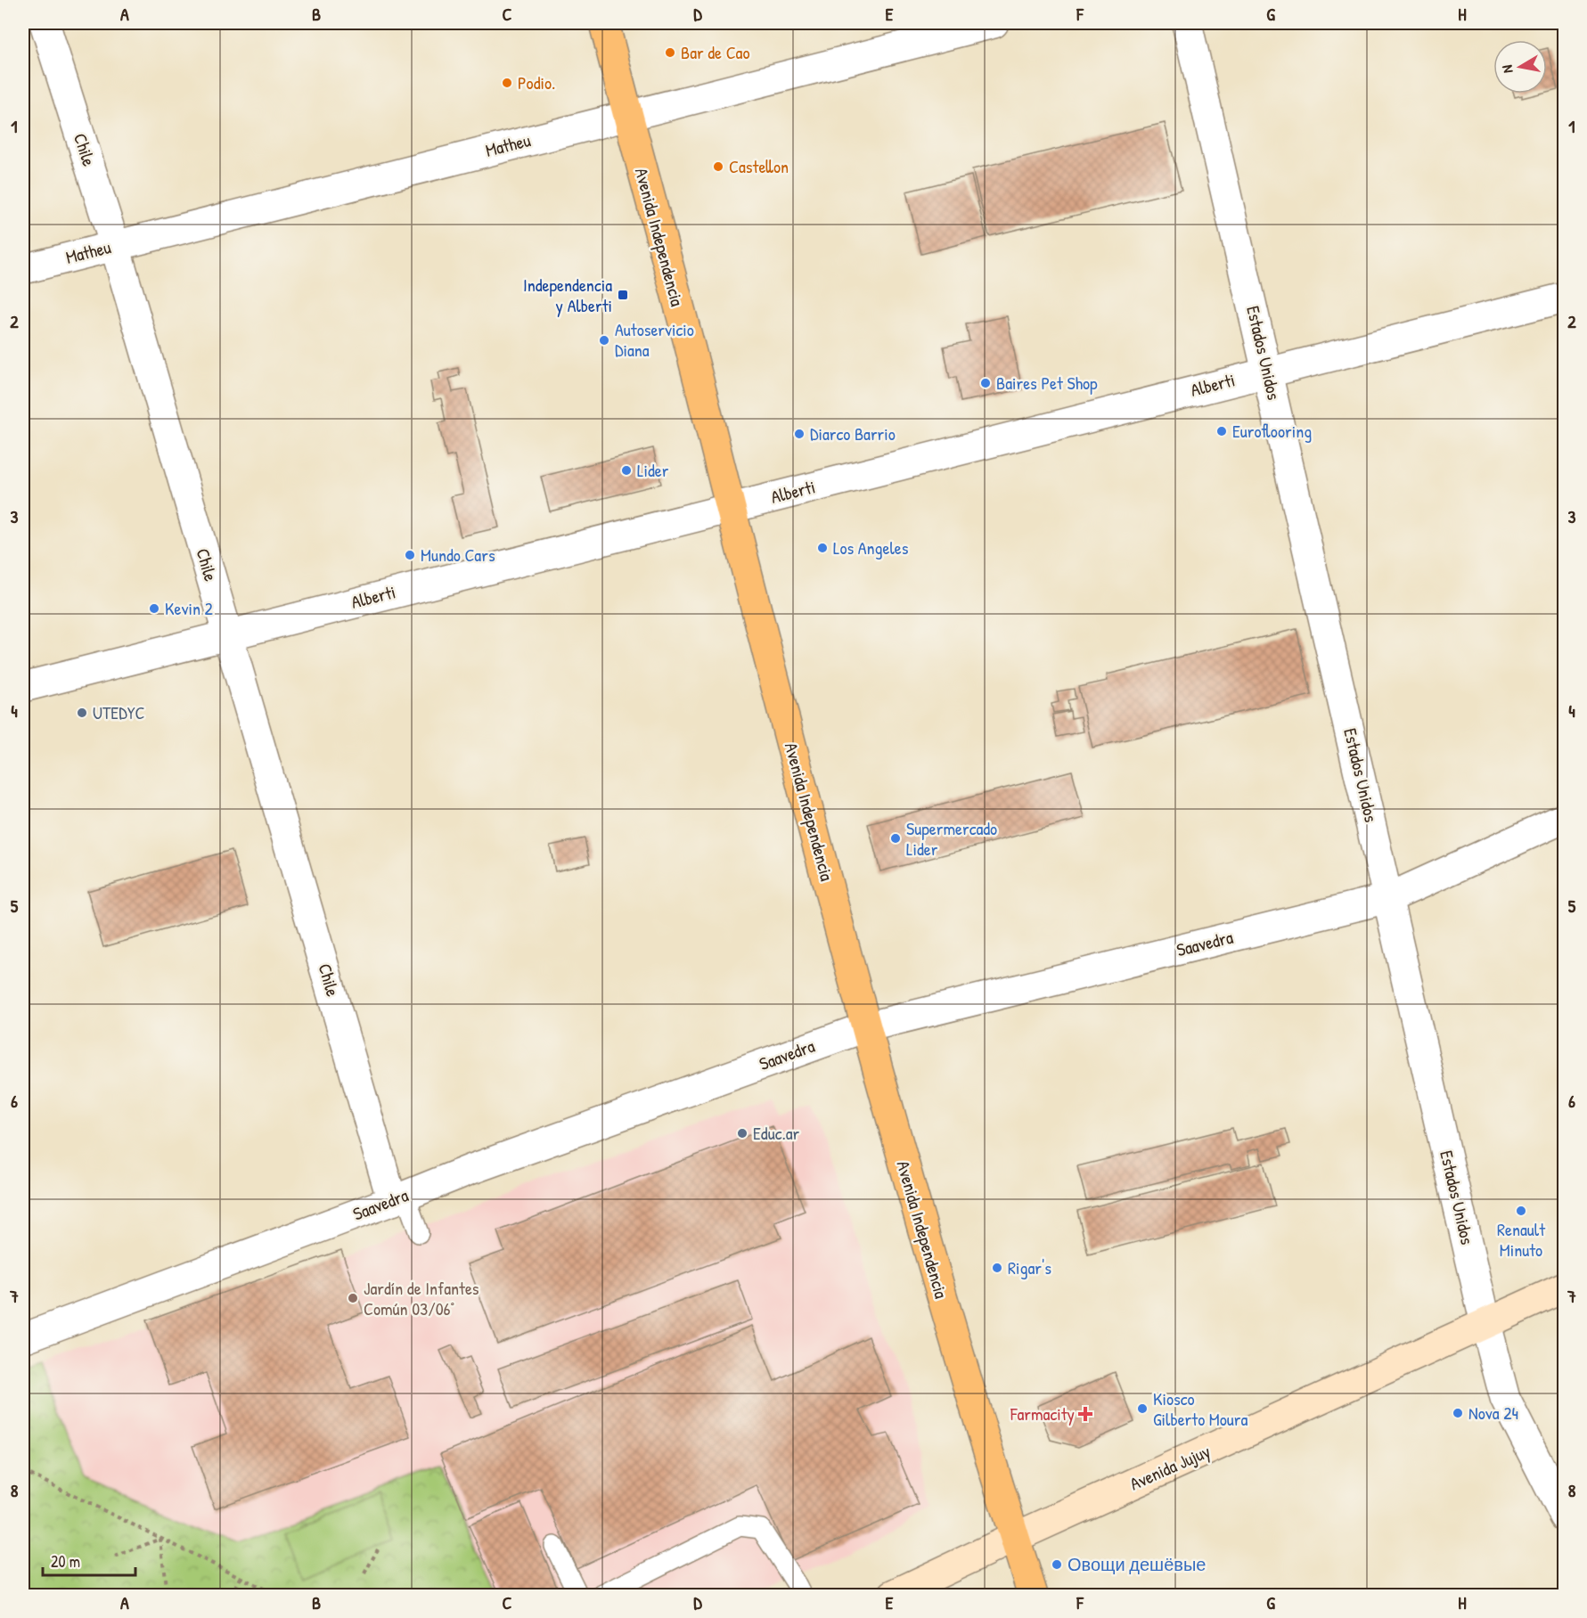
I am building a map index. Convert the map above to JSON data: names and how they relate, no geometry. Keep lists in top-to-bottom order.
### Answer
{
  "streets": {
    "main road": ["Avenida Independencia", "Avenida Jujuy"],
    "street": [
      "Matheu",
      "Chile",
      "Estados Unidos",
      "Alberti",
      "Saavedra"
    ]
  },
  "crossings": [
    ["Matheu", "Chile"],
    ["Matheu", "Avenida Independencia"],
    ["Chile", "Alberti"],
    ["Chile", "Saavedra"],
    ["Avenida Independencia", "Alberti"],
    ["Avenida Independencia", "Saavedra"],
    ["Avenida Independencia", "Avenida Jujuy"],
    ["Estados Unidos", "Alberti"],
    ["Estados Unidos", "Saavedra"],
    ["Estados Unidos", "Avenida Jujuy"]
  ],
  "places": {
    "other": [
      "Bar de Cao",
      "Podio.",
      "Castellon",
      "Autoservicio Diana",
      "Baires Pet Shop",
      "Euroflooring",
      "Diarco Barrio",
      "Lider",
      "Los Angeles",
      "Mundo Cars",
      "Kevin 2",
      "UTEDYC",
      "Supermercado Lider",
      "Educ.ar",
      "Renault Minuto",
      "Rigar's",
      "Jardín de Infantes Común 03/06°",
      "Kiosco Gilberto Moura",
      "Nova 24",
      "Овощи дешёвые"
    ],
    "transit": ["Independencia y Alberti"],
    "health": ["Farmacity"]
  },
  "scale_bar": "20 m",
  "north": "left",
  "grid": {
    "columns": [
      "A",
      "B",
      "C",
      "D",
      "E",
      "F",
      "G",
      "H"
    ],
    "rows": [
      "1",
      "2",
      "3",
      "4",
      "5",
      "6",
      "7",
      "8"
    ]
  }
}
